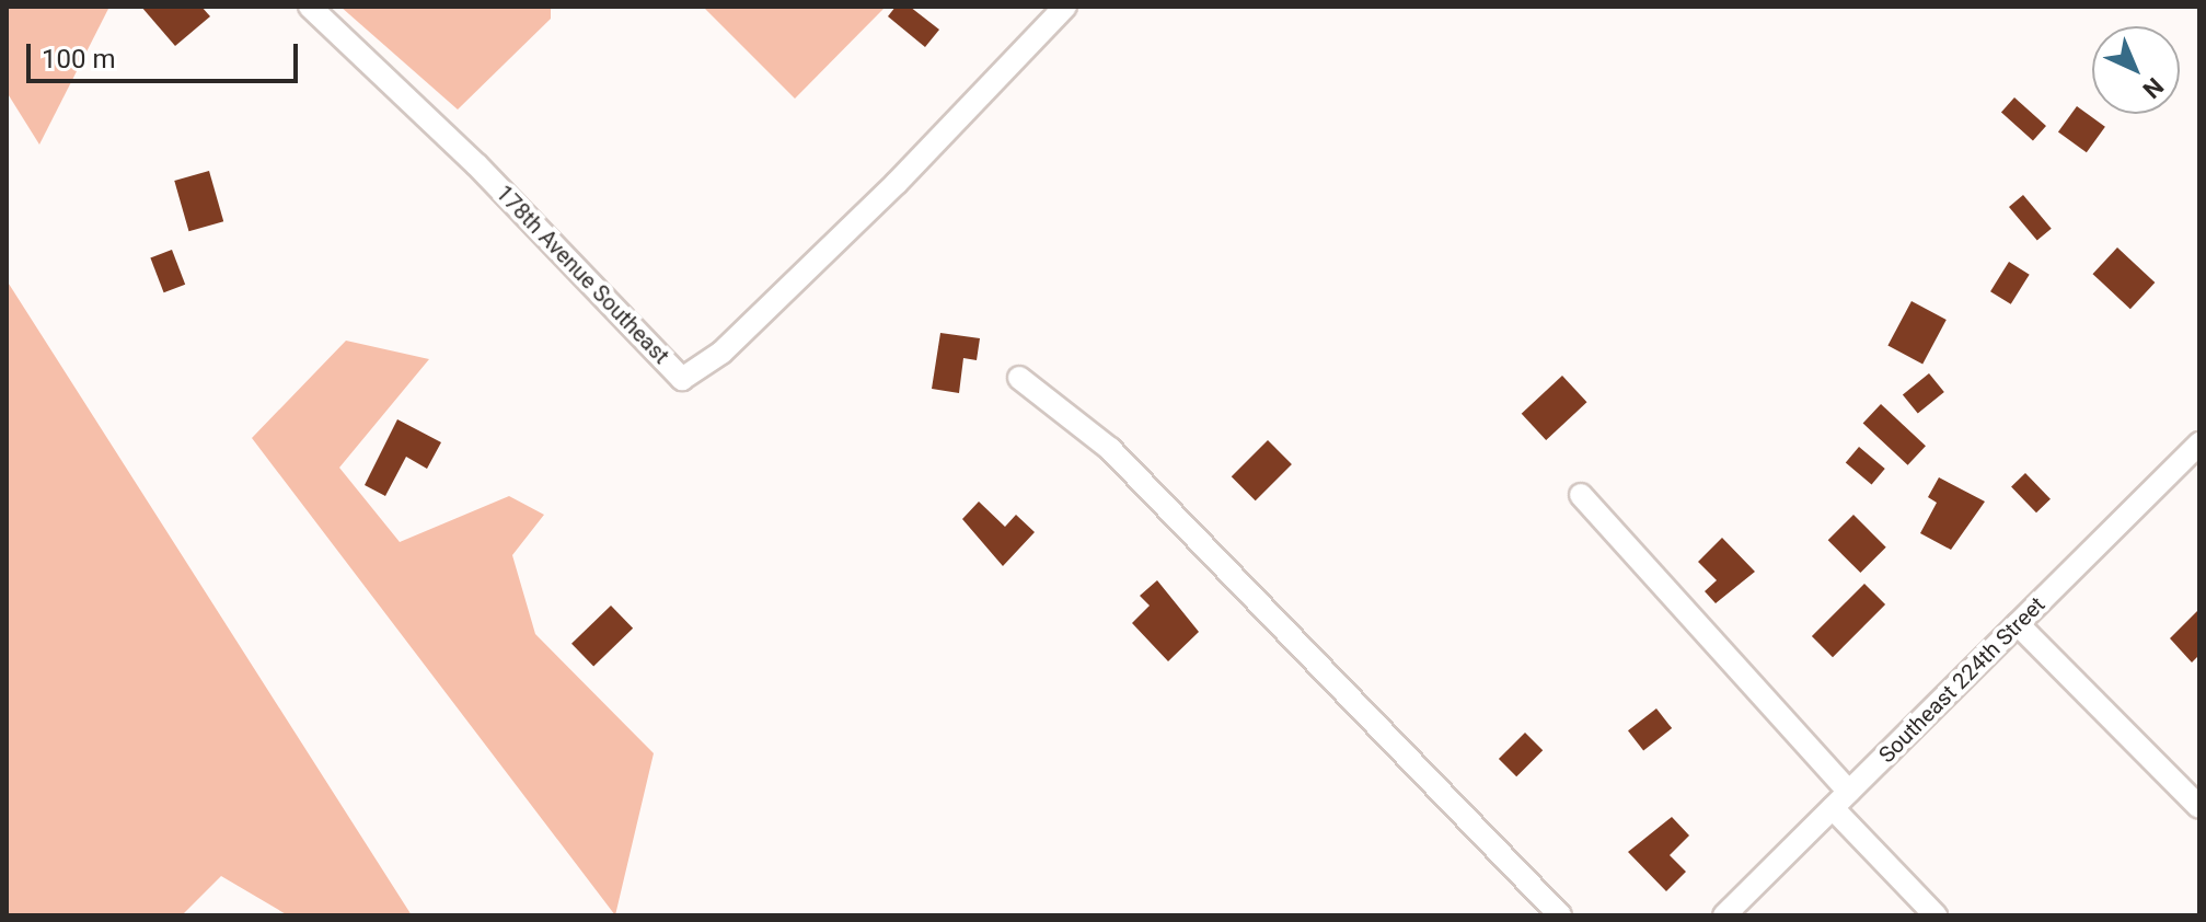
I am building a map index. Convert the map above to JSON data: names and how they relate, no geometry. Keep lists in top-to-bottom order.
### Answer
{
  "streets": {
    "street": ["178th Avenue Southeast", "Southeast 224th Street"]
  },
  "scale_bar": "100 m",
  "north": "bottom right"
}
